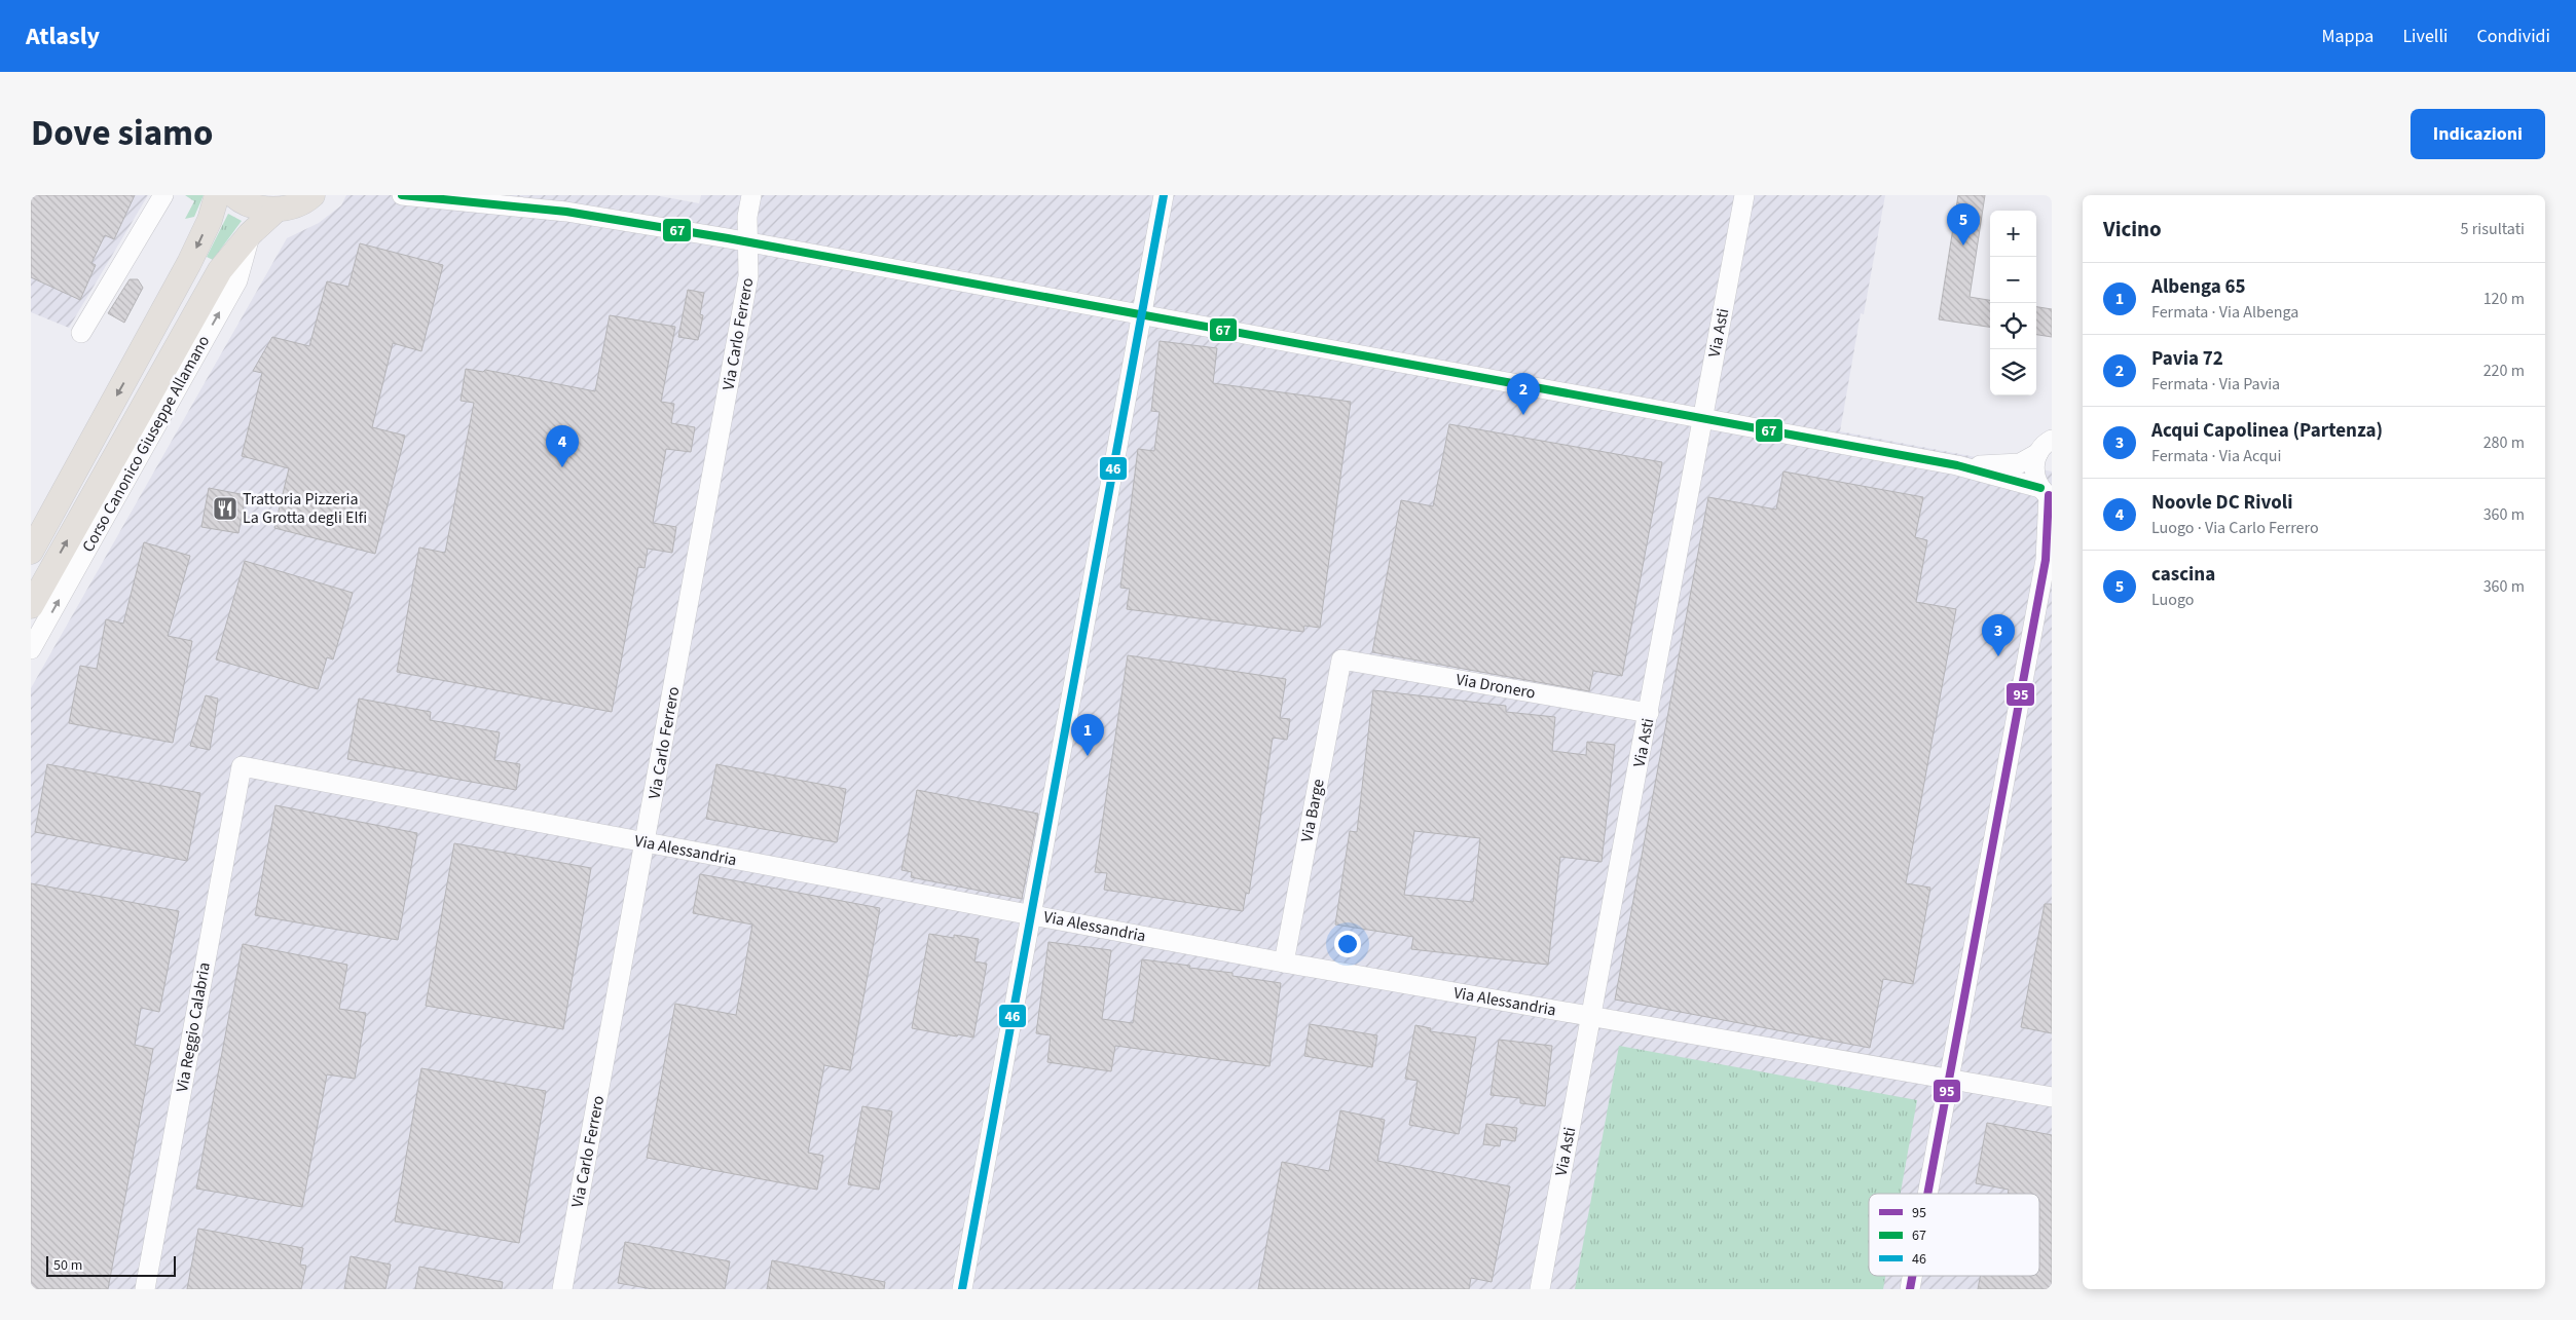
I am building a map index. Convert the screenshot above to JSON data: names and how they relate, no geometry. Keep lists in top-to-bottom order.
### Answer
{
  "streets": {
    "main road": ["Corso Canonico Giuseppe Allamano"],
    "street": [
      "Via Asti",
      "Via Carlo Ferrero",
      "Via Dronero",
      "Via Barge",
      "Via Alessandria",
      "Via Reggio Calabria"
    ]
  },
  "crossings": [
    ["Via Asti", "Via Dronero"],
    ["Via Asti", "Via Alessandria"],
    ["Via Carlo Ferrero", "Via Alessandria"],
    ["Via Dronero", "Via Barge"],
    ["Via Barge", "Via Alessandria"],
    ["Via Alessandria", "Via Reggio Calabria"]
  ],
  "places": {
    "restaurant": ["Trattoria Pizzeria La Grotta degli Elfi"]
  },
  "lines": ["transit line 67", "transit line 46", "transit line 95"],
  "legend": ["95", "67", "46"],
  "scale_bar": "50 m",
  "page": {
    "header": "Atlasly",
    "nav": ["Mappa", "Livelli", "Condividi"],
    "title": "Dove siamo",
    "buttons": "Indicazioni",
    "heading": ["Vicino", "5 risultati"],
    "pins": [
      "5",
      "2",
      "4",
      "3",
      "1"
    ],
    "map_buttons": ["+", "−"],
    "list": [
      {
        "mark": "1",
        "name": "Albenga 65",
        "note": "Fermata · Via Albenga",
        "value": "120 m"
      },
      {
        "mark": "2",
        "name": "Pavia 72",
        "note": "Fermata · Via Pavia",
        "value": "220 m"
      },
      {
        "mark": "3",
        "name": "Acqui Capolinea (Partenza)",
        "note": "Fermata · Via Acqui",
        "value": "280 m"
      },
      {
        "mark": "4",
        "name": "Noovle DC Rivoli",
        "note": "Luogo · Via Carlo Ferrero",
        "value": "360 m"
      },
      {
        "mark": "5",
        "name": "cascina",
        "note": "Luogo",
        "value": "360 m"
      }
    ],
    "scale": "50 m"
  }
}
